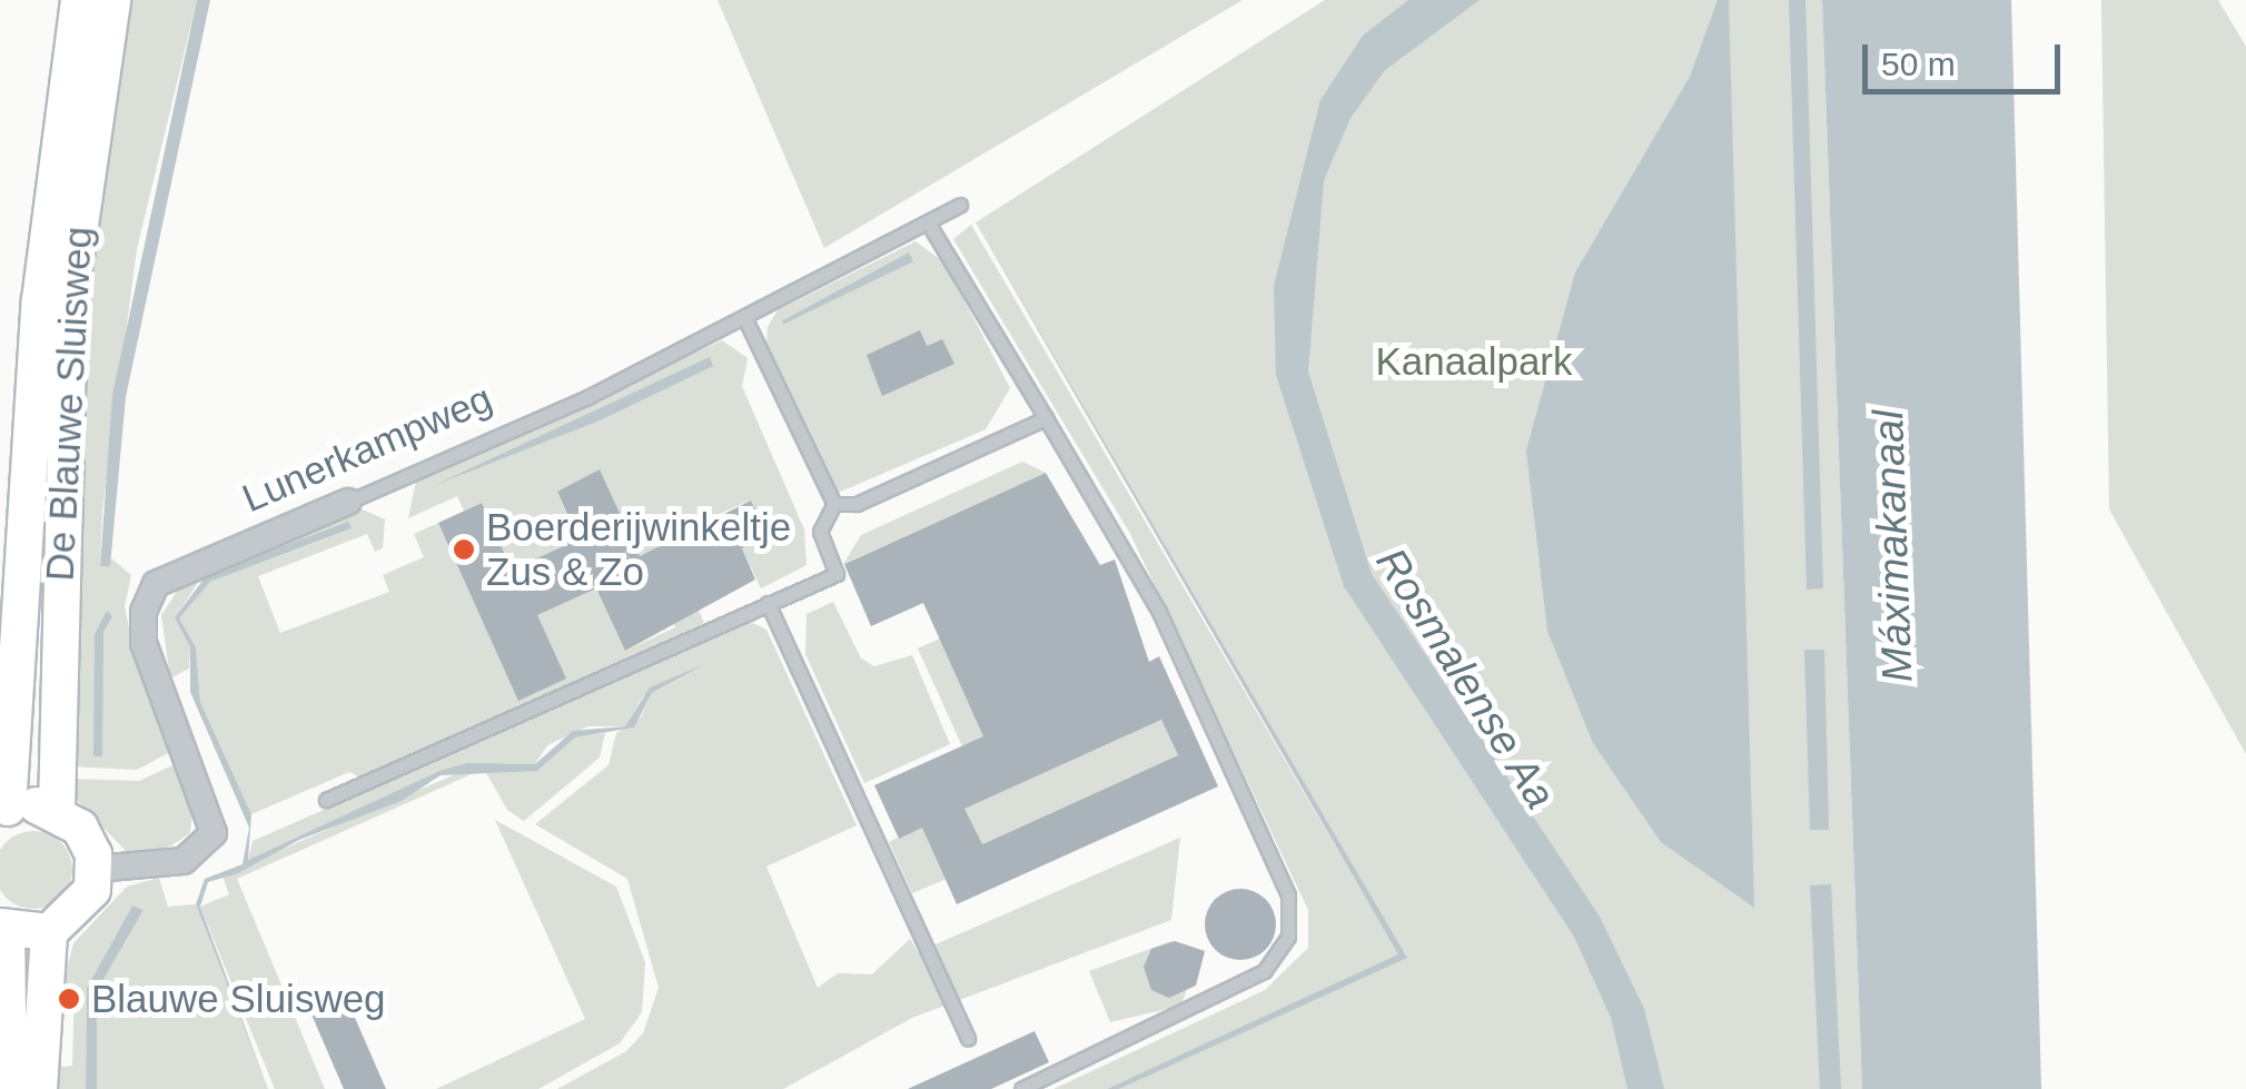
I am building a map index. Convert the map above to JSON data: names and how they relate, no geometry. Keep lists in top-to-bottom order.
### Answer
{
  "streets": {
    "main road": ["De Blauwe Sluisweg"],
    "street": ["Lunerkampweg"]
  },
  "water": ["Máximakanaal", "Rosmalense Aa"],
  "parks": ["Kanaalpark"],
  "places": ["Boerderijwinkeltje Zus & Zo", "Blauwe Sluisweg"],
  "scale_bar": "50 m"
}
